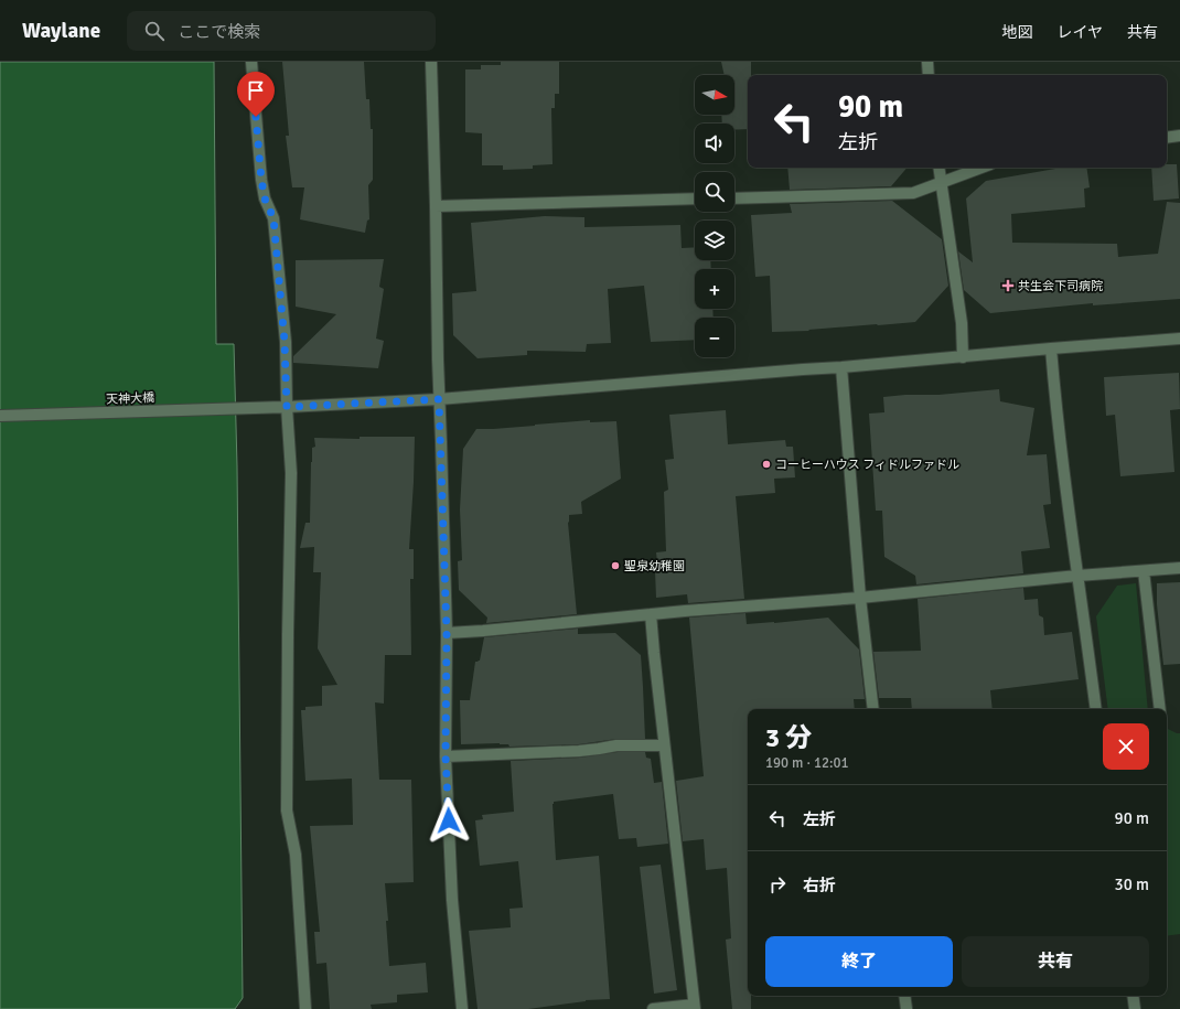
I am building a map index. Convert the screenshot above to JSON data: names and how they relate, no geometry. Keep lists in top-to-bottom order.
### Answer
{
  "streets": {
    "street": ["天神大橋"]
  },
  "places": {
    "health": ["共生会下司病院"],
    "other": ["コーヒーハウス フィドルファドル", "聖泉幼稚園"]
  },
  "north": "right",
  "page": {
    "header": "Waylane",
    "search": "ここで検索",
    "nav": ["地図", "レイヤ", "共有"],
    "map_buttons": ["+", "−"],
    "turn": ["90 m", "左折"],
    "heading": ["3 分", "190 m · 12:01"],
    "list": [
      {
        "name": "左折",
        "value": "90 m"
      },
      {
        "name": "右折",
        "value": "30 m"
      }
    ],
    "buttons": ["終了", "共有"]
  }
}
